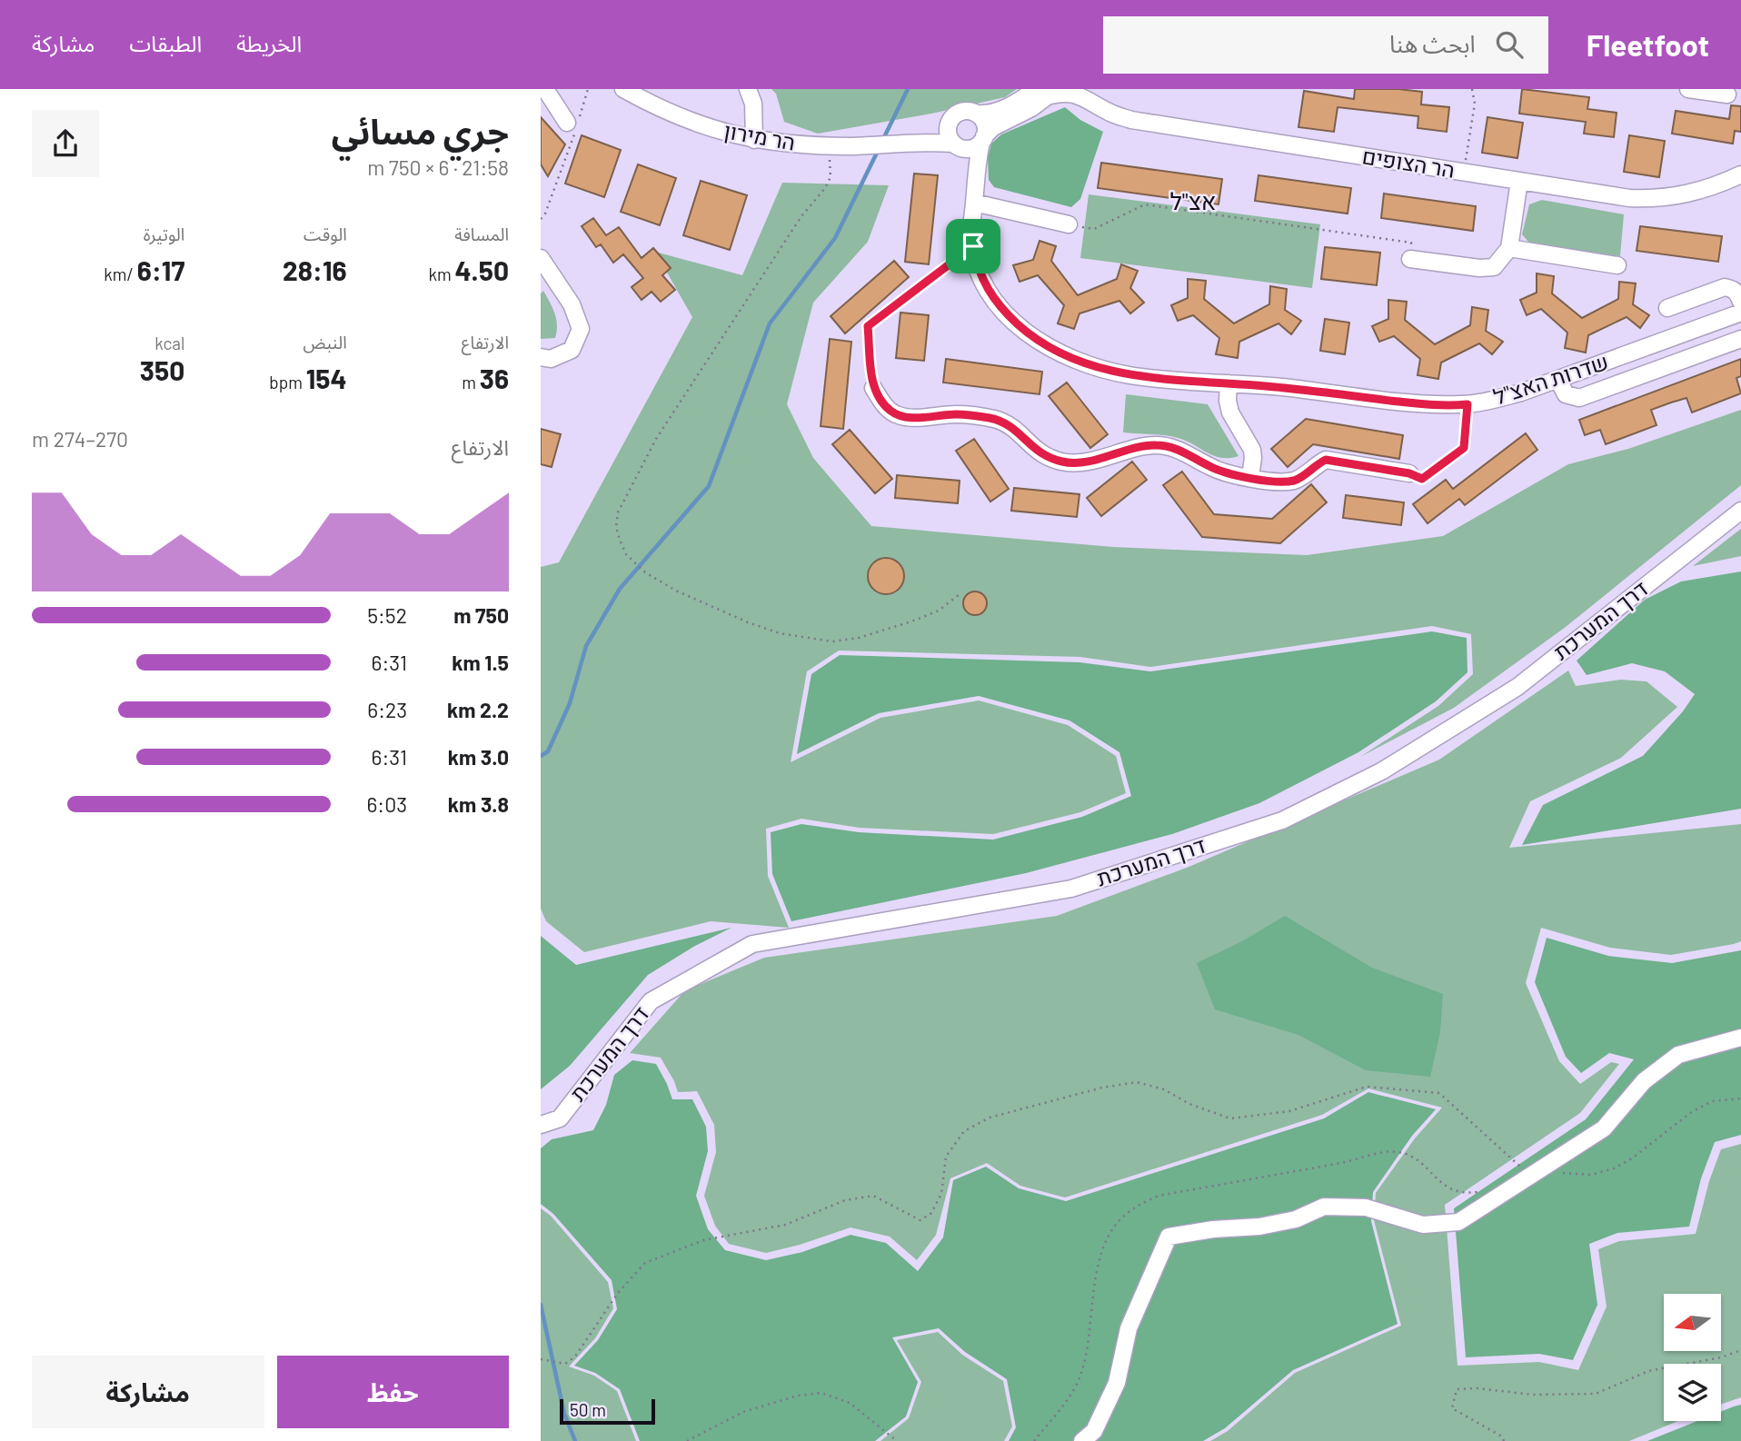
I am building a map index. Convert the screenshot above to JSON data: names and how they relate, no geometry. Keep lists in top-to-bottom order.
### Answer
{
  "streets": {
    "street": [
      "הר מירון",
      "הר הצופים",
      "שדרות האצ\"ל",
      "דרך המערכת"
    ]
  },
  "crossings": [
    ["הר מירון", "שדרות האצ\"ל"]
  ],
  "districts": ["אצ\"ל"],
  "scale_bar": "50 m",
  "north": "left",
  "page": {
    "header": "Fleetfoot",
    "search": "ابحث هنا",
    "nav": ["الخريطة", "الطبقات", "مشاركة"],
    "heading": ["جري مسائي", "21:58 · 6 × 750 m"],
    "stats": [
      ["المسافة", "4.50 km"],
      ["الوقت", "28:16"],
      ["الوتيرة", "6:17 /km"],
      ["الارتفاع", "36 m"],
      ["النبض", "154 bpm"],
      ["kcal", "350"]
    ],
    "chart": ["الارتفاع", "270–274 m"],
    "list": [
      {
        "name": "750 m",
        "note": "5:52"
      },
      {
        "name": "1.5 km",
        "note": "6:31"
      },
      {
        "name": "2.2 km",
        "note": "6:23"
      },
      {
        "name": "3.0 km",
        "note": "6:31"
      },
      {
        "name": "3.8 km",
        "note": "6:03"
      }
    ],
    "buttons": ["حفظ", "مشاركة"],
    "scale": "50 m"
  }
}
